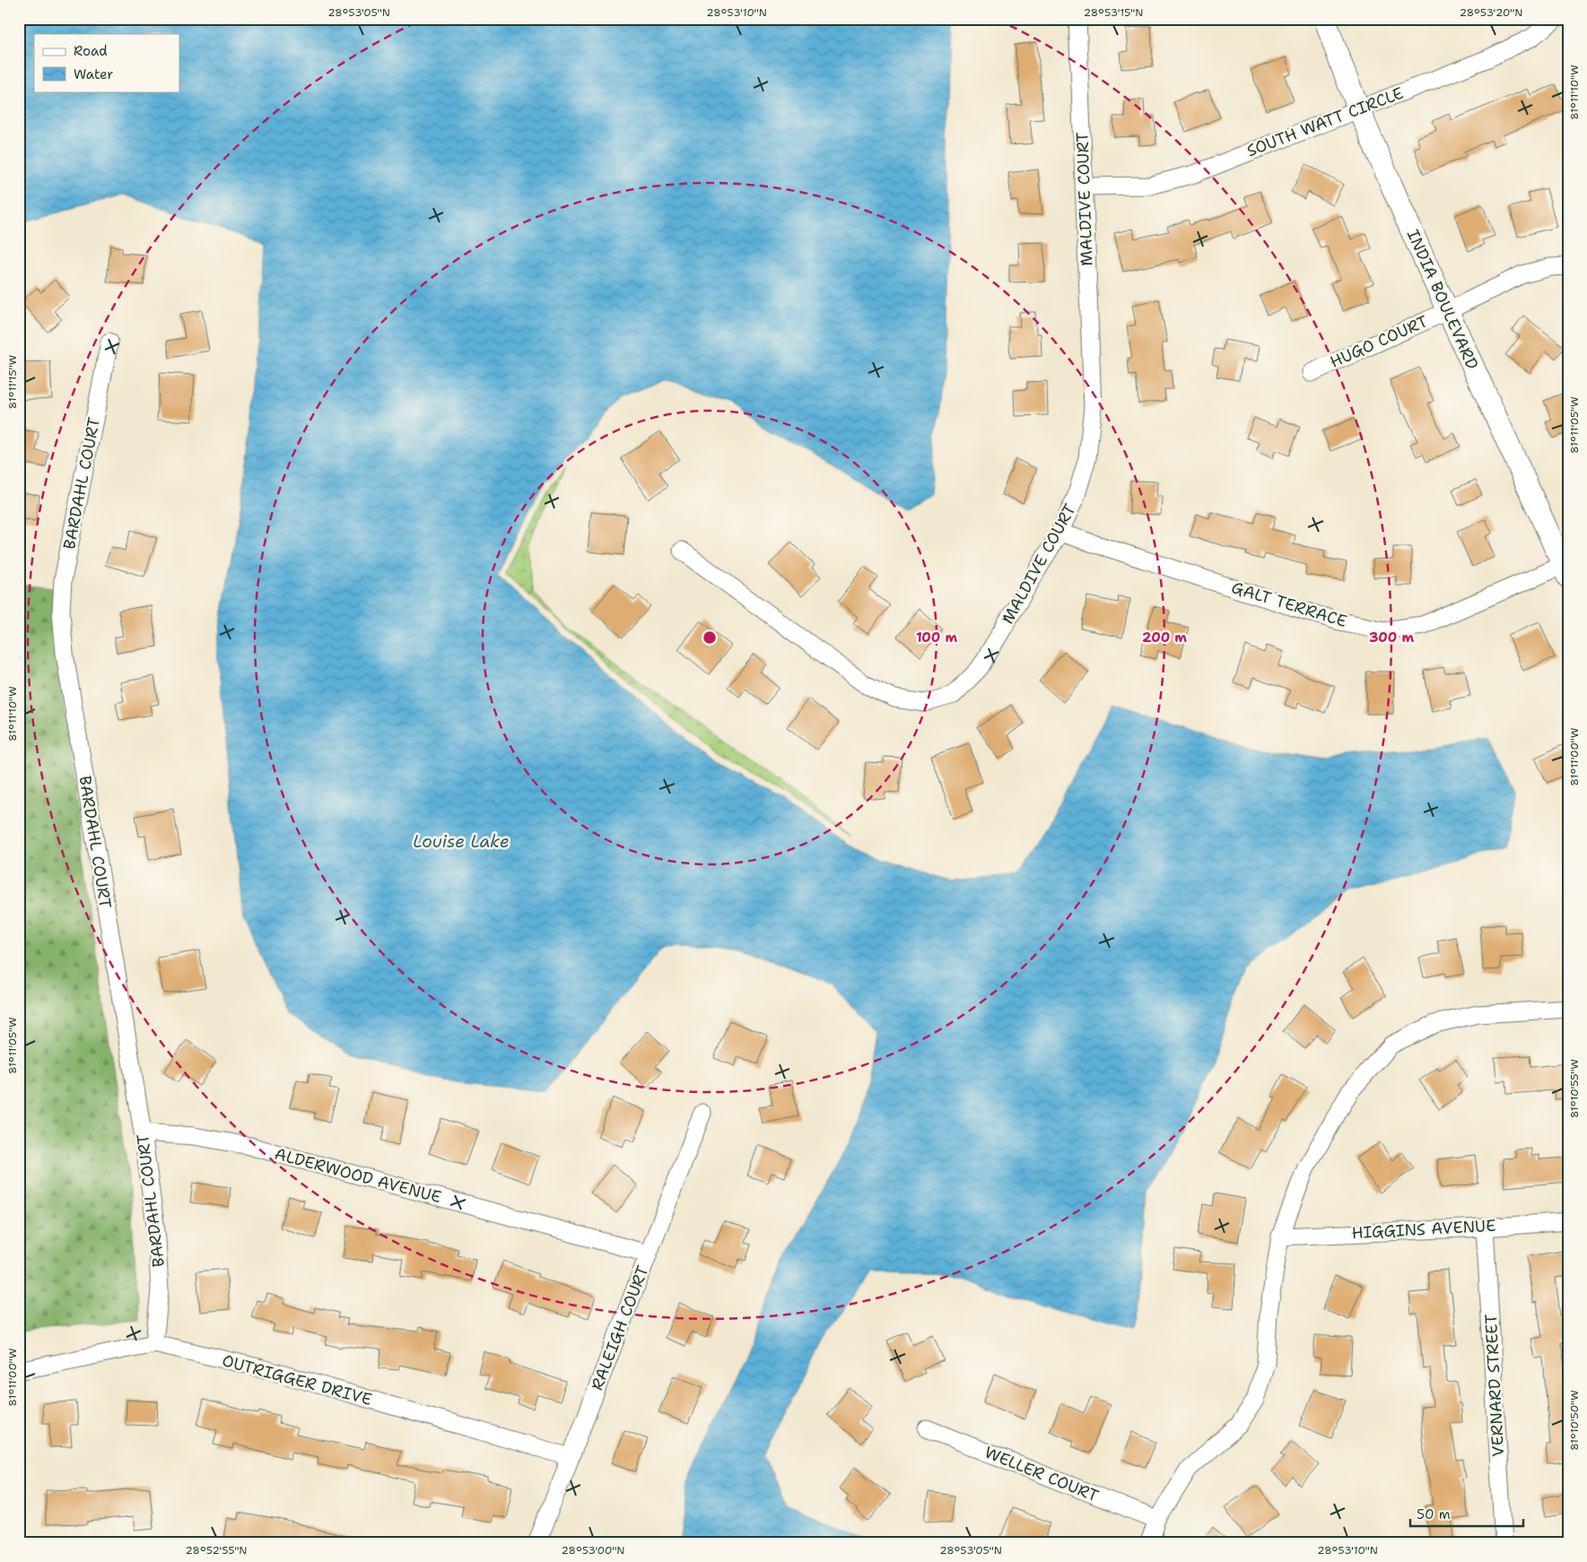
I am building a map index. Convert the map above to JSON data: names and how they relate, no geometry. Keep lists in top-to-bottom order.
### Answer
{
  "streets": {
    "street": [
      "SOUTH WATT CIRCLE",
      "MALDIVE COURT",
      "INDIA BOULEVARD",
      "HUGO COURT",
      "BARDAHL COURT",
      "GALT TERRACE",
      "ALDERWOOD AVENUE",
      "HIGGINS AVENUE",
      "RALEIGH COURT",
      "OUTRIGGER DRIVE",
      "VERNARD STREET",
      "WELLER COURT"
    ]
  },
  "crossings": [
    ["SOUTH WATT CIRCLE", "MALDIVE COURT"],
    ["SOUTH WATT CIRCLE", "INDIA BOULEVARD"],
    ["MALDIVE COURT", "GALT TERRACE"],
    ["INDIA BOULEVARD", "HUGO COURT"],
    ["INDIA BOULEVARD", "GALT TERRACE"],
    ["BARDAHL COURT", "ALDERWOOD AVENUE"],
    ["BARDAHL COURT", "OUTRIGGER DRIVE"],
    ["ALDERWOOD AVENUE", "RALEIGH COURT"],
    ["HIGGINS AVENUE", "VERNARD STREET"],
    ["RALEIGH COURT", "OUTRIGGER DRIVE"]
  ],
  "water": ["Louise Lake"],
  "legend": ["Road", "Water"],
  "scale_bar": "50 m",
  "coordinates": [
    "28°53'05\"N",
    "28°53'10\"N",
    "28°53'15\"N",
    "28°53'20\"N",
    "81°11'10\"W",
    "81°11'15\"W",
    "81°11'05\"W",
    "81°11'00\"W",
    "81°10'55\"W",
    "81°10'50\"W",
    "28°52'55\"N",
    "28°53'00\"N"
  ],
  "rings": ["100 m", "200 m", "300 m"]
}
